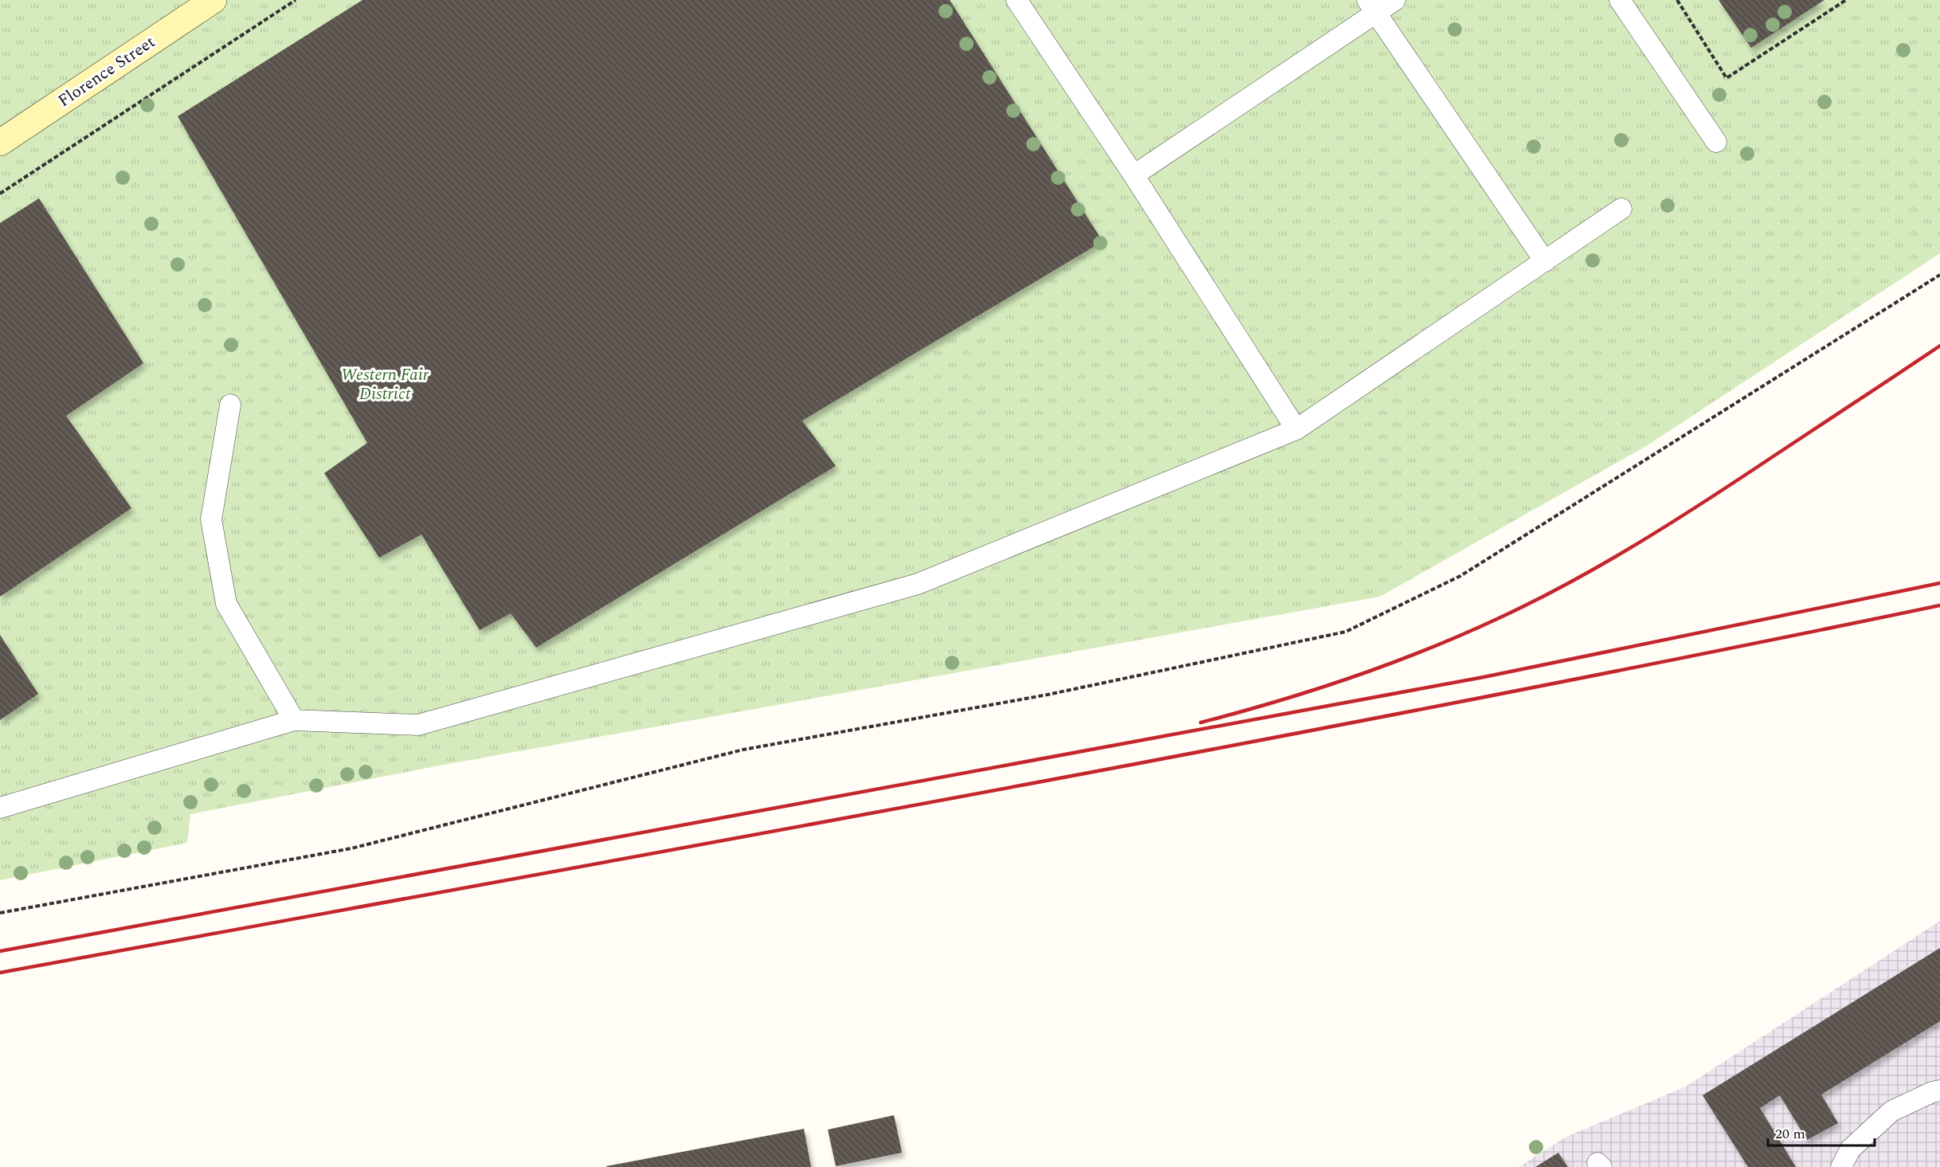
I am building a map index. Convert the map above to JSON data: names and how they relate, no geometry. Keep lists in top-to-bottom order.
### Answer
{
  "streets": {
    "main road": ["Florence Street"]
  },
  "parks": ["Western Fair District"],
  "scale_bar": "20 m"
}
